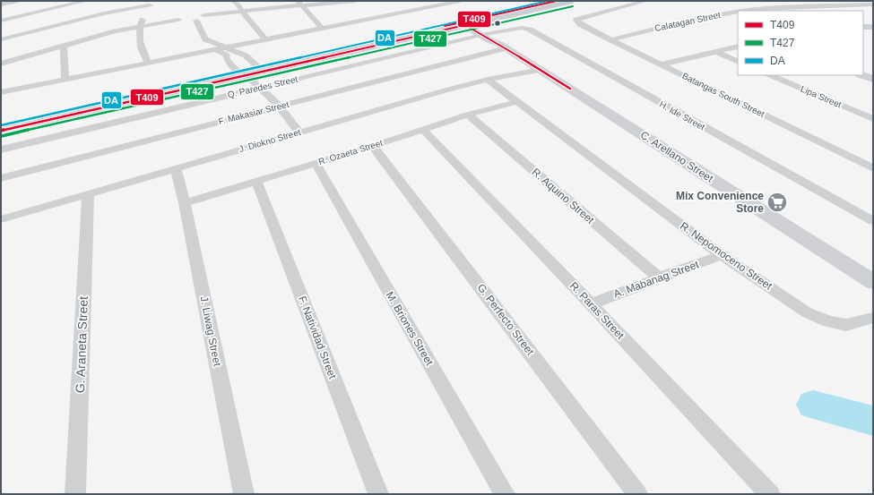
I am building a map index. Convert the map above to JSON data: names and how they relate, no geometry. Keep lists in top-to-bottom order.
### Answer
{
  "streets": {
    "street": [
      "Calatagan Street",
      "Q. Paredes Street",
      "Batangas South Street",
      "Lipa Street",
      "F. Makasiar Street",
      "H. Ide Street",
      "J. Diokno Street",
      "R. Ozaeta Street",
      "C. Arellano Street",
      "R. Aquino Street",
      "R. Nepomoceno Street",
      "A. Mabanag Street",
      "R. Paras Street",
      "G. Perfecto Street",
      "M. Briones Street",
      "J. Liwag Street",
      "F. Natividad Street",
      "G. Araneta Street"
    ]
  },
  "crossings": [
    ["Calatagan Street", "Batangas South Street"],
    ["Q. Paredes Street", "H. Ide Street"],
    ["Q. Paredes Street", "C. Arellano Street"],
    ["F. Makasiar Street", "C. Arellano Street"],
    ["H. Ide Street", "C. Arellano Street"],
    ["J. Diokno Street", "C. Arellano Street"],
    ["J. Diokno Street", "R. Nepomoceno Street"],
    ["J. Diokno Street", "J. Liwag Street"],
    ["J. Diokno Street", "G. Araneta Street"],
    ["R. Ozaeta Street", "R. Aquino Street"],
    ["R. Ozaeta Street", "R. Nepomoceno Street"],
    ["R. Ozaeta Street", "R. Paras Street"],
    ["R. Ozaeta Street", "G. Perfecto Street"],
    ["R. Ozaeta Street", "M. Briones Street"],
    ["R. Ozaeta Street", "J. Liwag Street"],
    ["R. Ozaeta Street", "F. Natividad Street"],
    ["R. Aquino Street", "A. Mabanag Street"],
    ["R. Nepomoceno Street", "A. Mabanag Street"],
    ["A. Mabanag Street", "R. Paras Street"]
  ],
  "places": {
    "supermarket": ["Mix Convenience Store"]
  },
  "lines": ["transit line T409", "transit line DA", "transit line T427"],
  "legend": ["T409", "T427", "DA"]
}
